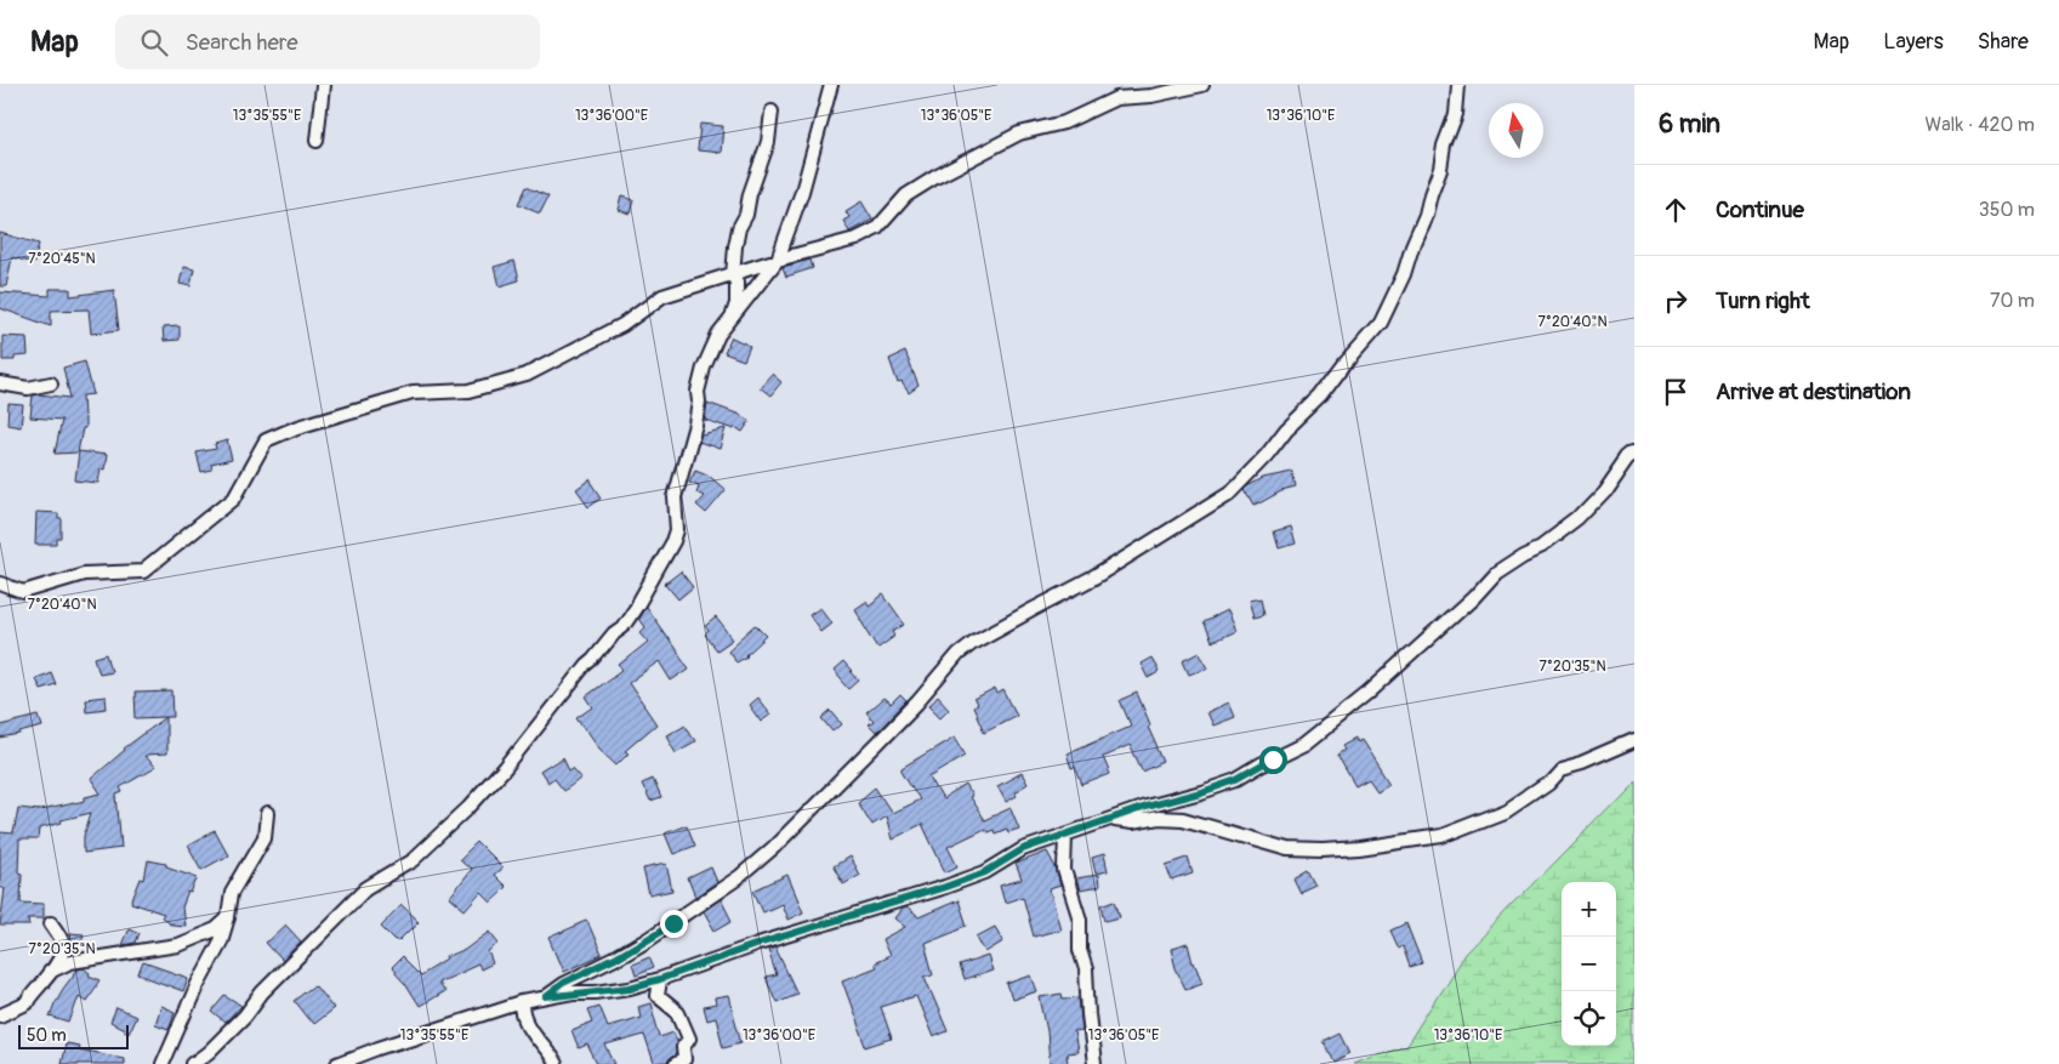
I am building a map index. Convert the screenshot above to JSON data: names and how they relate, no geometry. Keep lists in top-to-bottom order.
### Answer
{
  "scale_bar": "50 m",
  "north": "top",
  "page": {
    "header": "Map",
    "search": "Search here",
    "nav": ["Map", "Layers", "Share"],
    "heading": ["6 min", "Walk · 420 m"],
    "list": [
      ["Continue", "350 m"],
      ["Turn right", "70 m"],
      "Arrive at destination"
    ],
    "map_buttons": ["+", "−"],
    "scale": "50 m"
  },
  "coordinates": [
    "13°36'10\"E",
    "13°35'55\"E",
    "13°36'00\"E",
    "13°36'05\"E",
    "7°20'45\"N",
    "7°20'40\"N",
    "7°20'35\"N"
  ]
}
